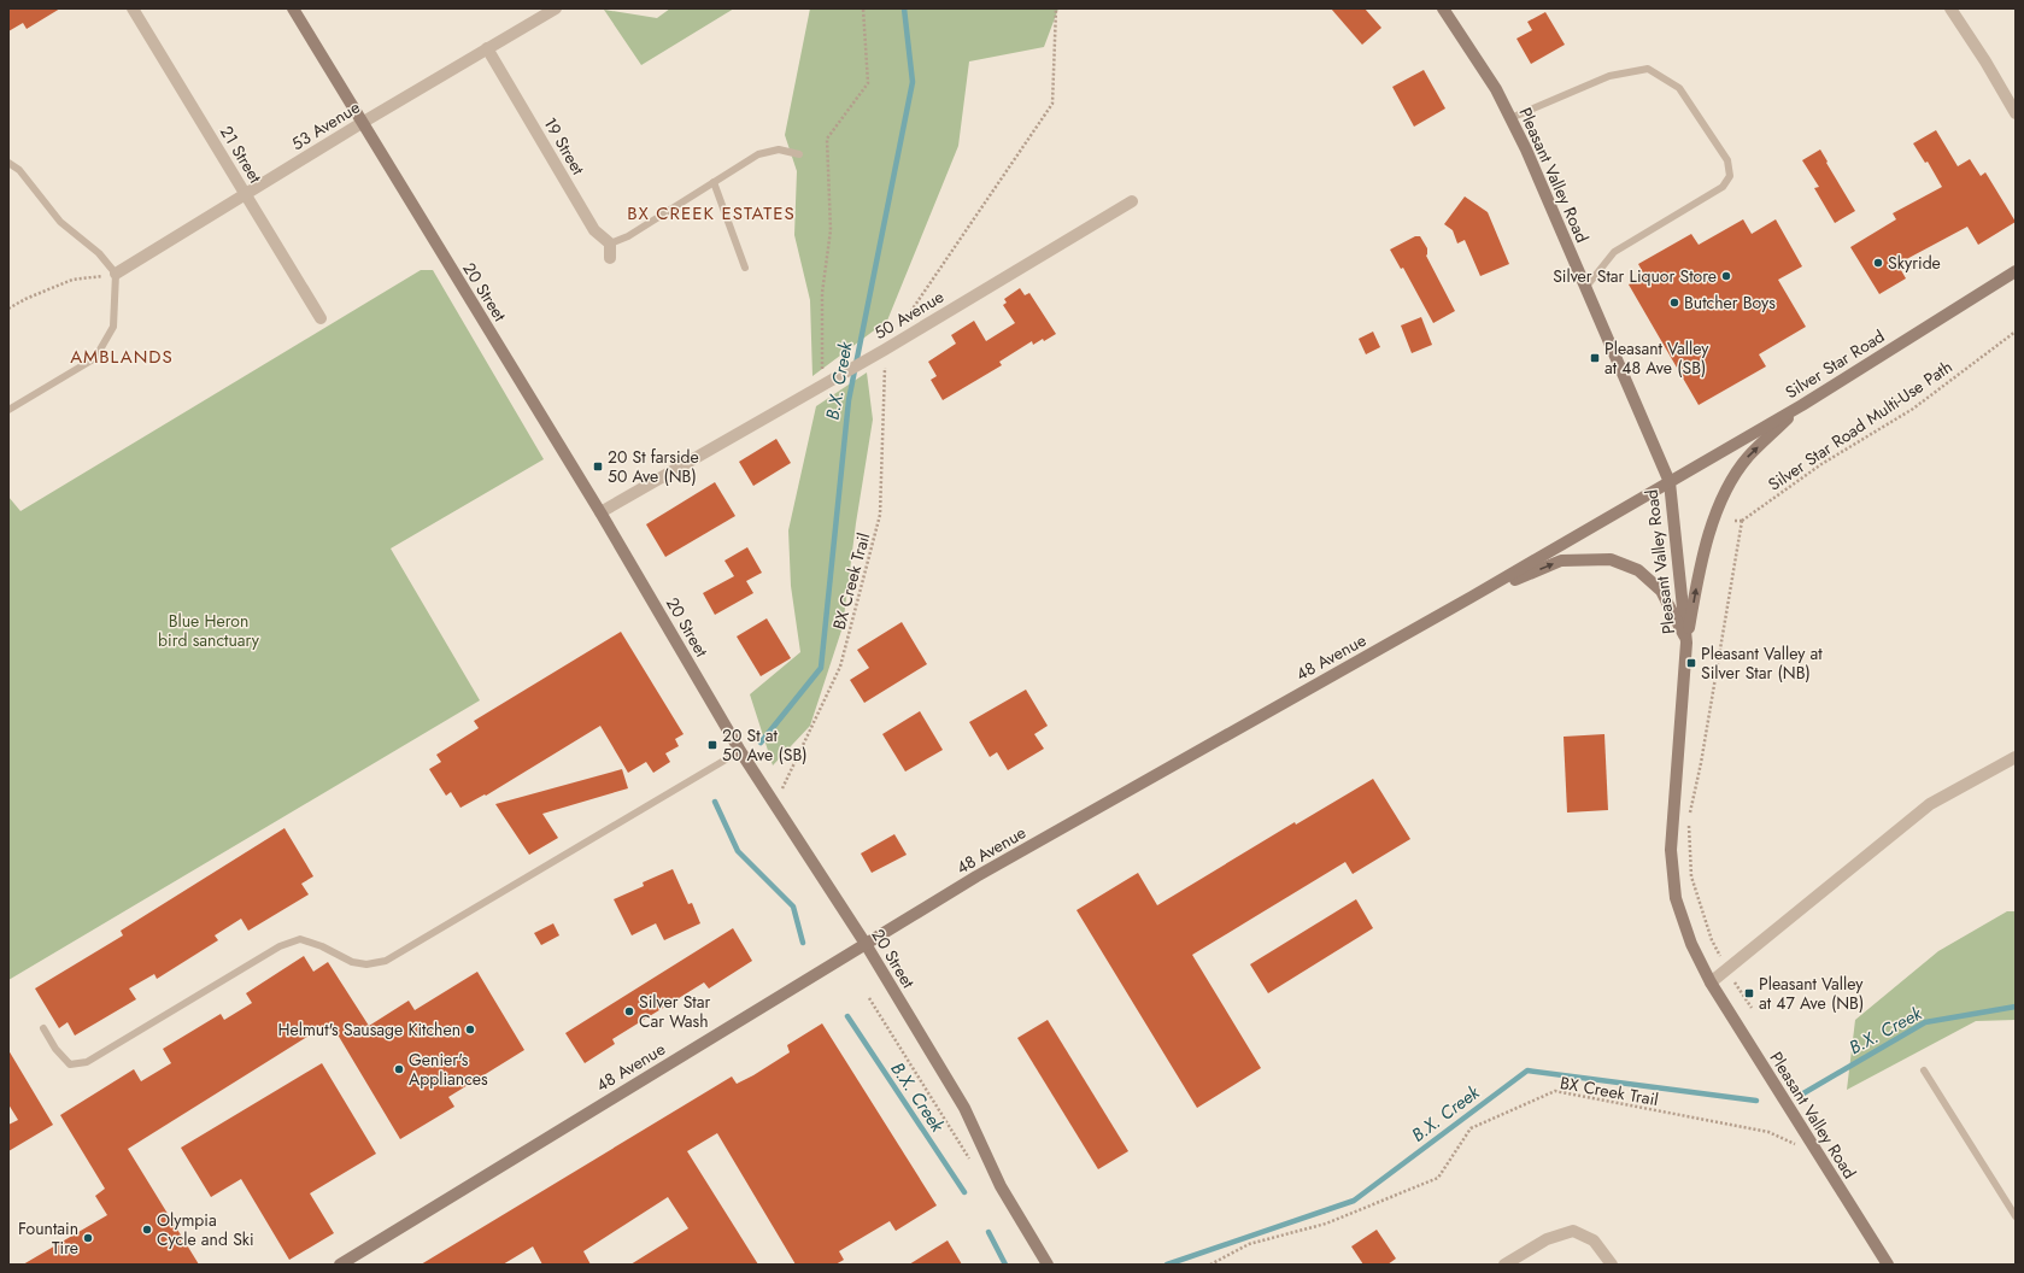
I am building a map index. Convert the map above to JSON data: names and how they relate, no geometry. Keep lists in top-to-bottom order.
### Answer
{
  "streets": {
    "street": [
      "53 Avenue",
      "19 Street",
      "21 Street",
      "Pleasant Valley Road",
      "20 Street",
      "50 Avenue",
      "Silver Star Road",
      "48 Avenue"
    ],
    "path": ["Silver Star Road Multi-Use Path", "BX Creek Trail"]
  },
  "crossings": [
    ["53 Avenue", "19 Street"],
    ["53 Avenue", "21 Street"],
    ["53 Avenue", "20 Street"],
    ["Pleasant Valley Road", "Silver Star Road"],
    ["Pleasant Valley Road", "BX Creek Trail"],
    ["Pleasant Valley Road", "48 Avenue"],
    ["20 Street", "50 Avenue"],
    ["20 Street", "BX Creek Trail"],
    ["20 Street", "48 Avenue"],
    ["50 Avenue", "BX Creek Trail"],
    ["Silver Star Road", "48 Avenue"]
  ],
  "districts": ["BX CREEK ESTATES", "AMBLANDS"],
  "water": ["B.X. Creek"],
  "parks": ["Blue Heron bird sanctuary"],
  "places": {
    "other": [
      "Skyride",
      "Silver Star Liquor Store",
      "Butcher Boys",
      "Silver Star Car Wash",
      "Helmut's Sausage Kitchen",
      "Genier's Appliances",
      "Olympia Cycle and Ski",
      "Fountain Tire"
    ],
    "transit": [
      "Pleasant Valley at 48 Ave (SB)",
      "20 St farside 50 Ave (NB)",
      "Pleasant Valley at Silver Star (NB)",
      "20 St at 50 Ave (SB)",
      "Pleasant Valley at 47 Ave (NB)"
    ]
  }
}
